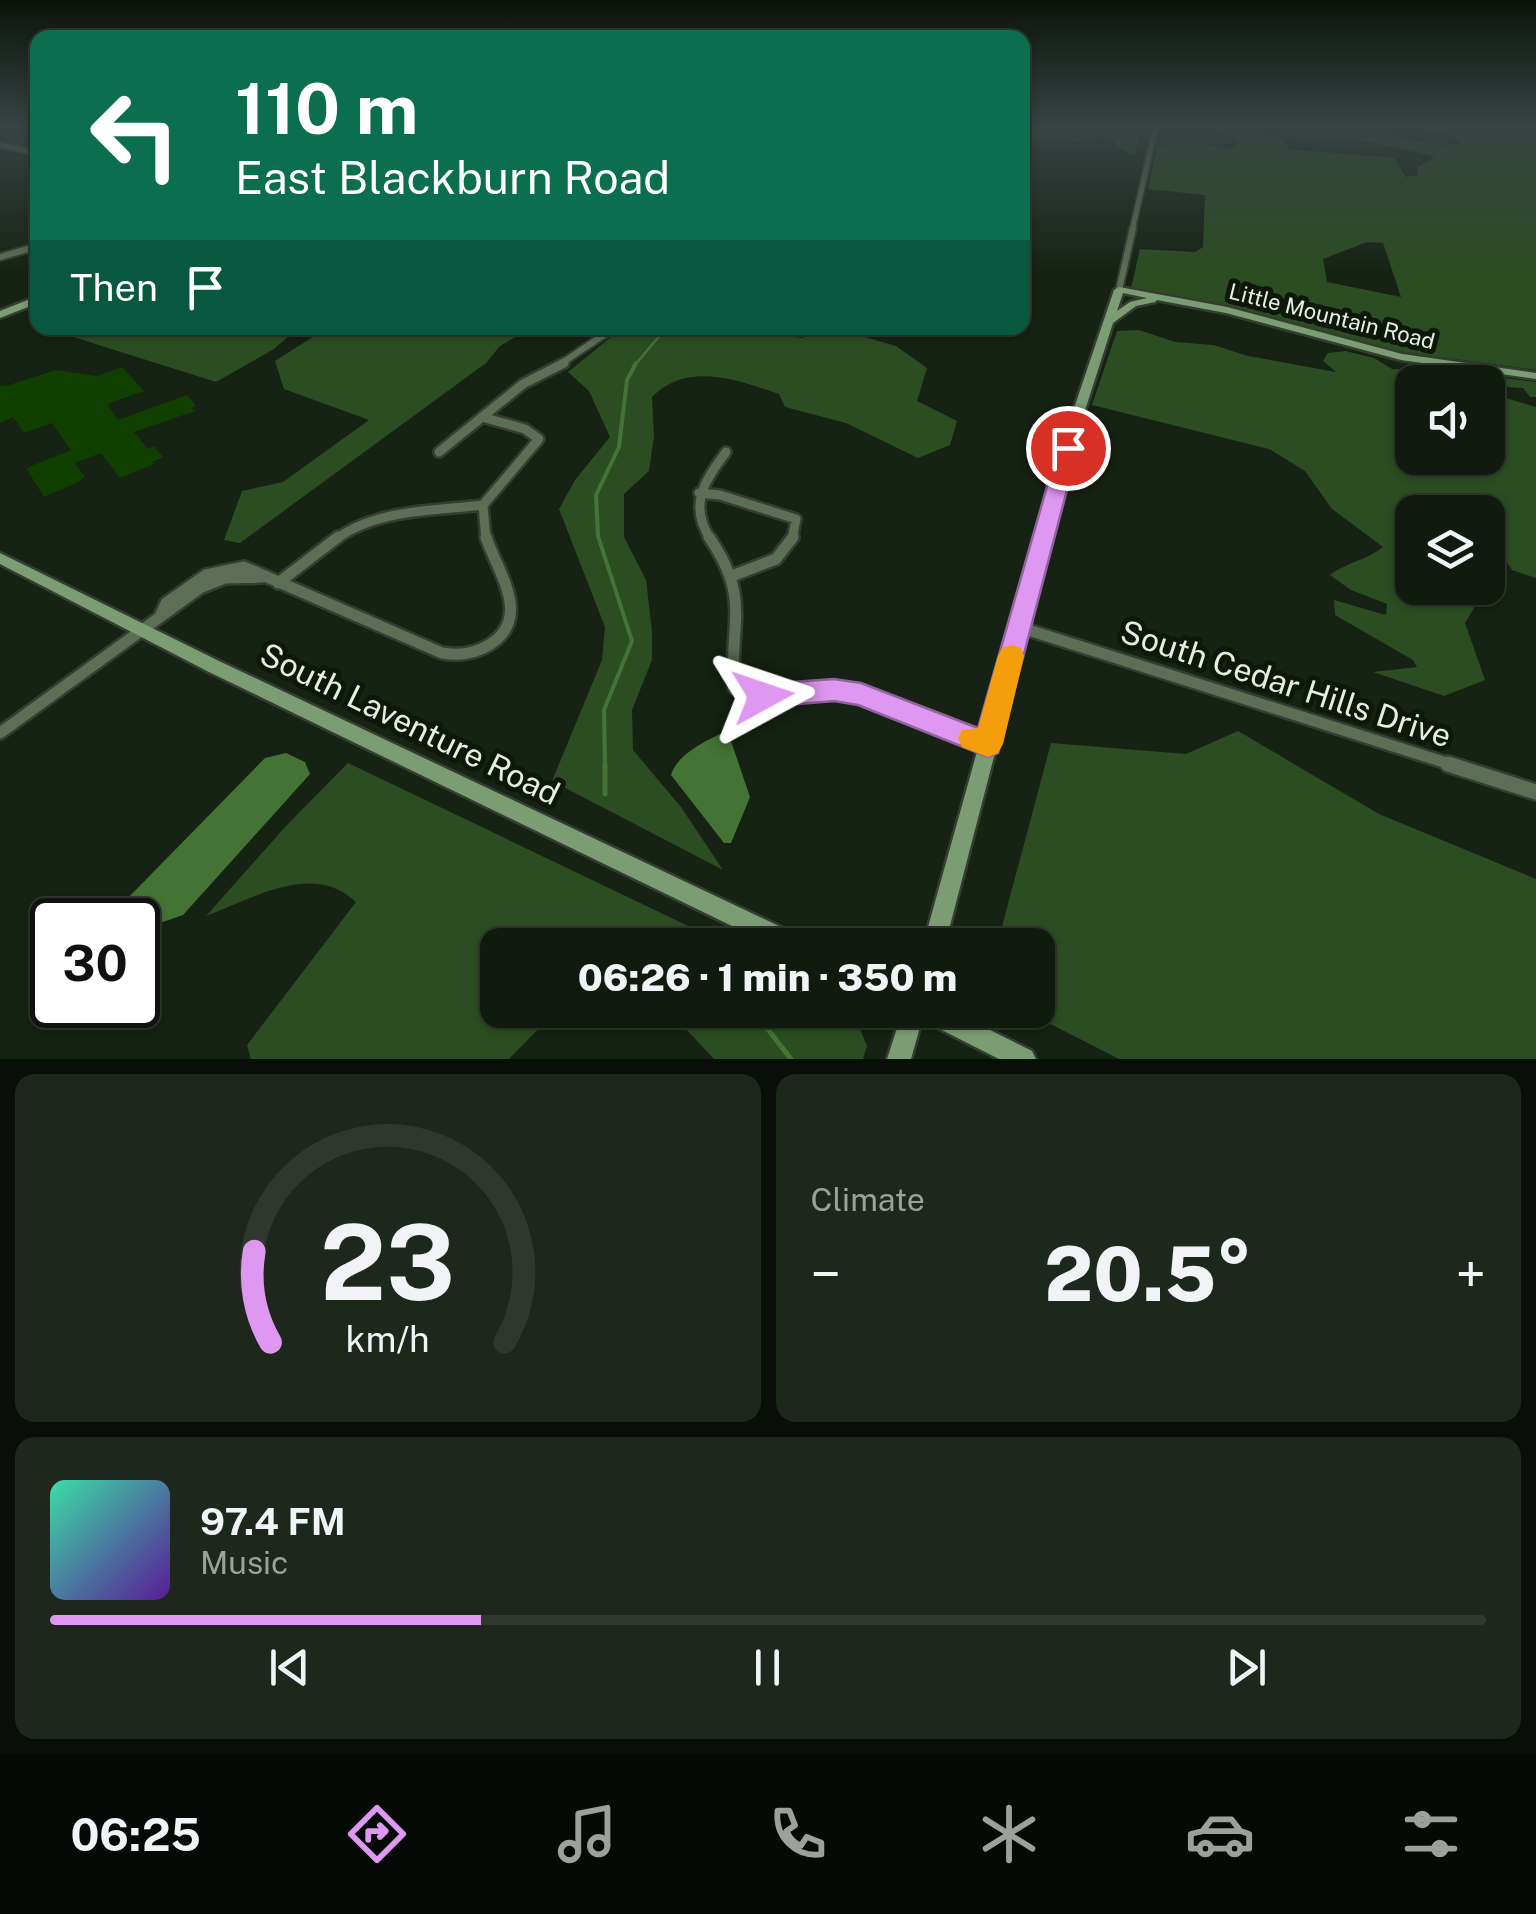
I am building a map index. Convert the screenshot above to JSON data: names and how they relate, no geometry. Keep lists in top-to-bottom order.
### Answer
{
  "streets": {
    "street": ["Little Mountain Road", "South Cedar Hills Drive", "South Laventure Road"]
  },
  "page": {
    "turn": ["110 m", "East Blackburn Road"],
    "then": "Then",
    "limit": "30",
    "trip": "06:26 · 1 min · 350 m",
    "tile": "Climate",
    "heat": ["−", "20.5°", "+"],
    "song": ["97.4 FM", "Music"],
    "tabs": "06:25",
    "gauge": ["23", "km/h"]
  }
}
